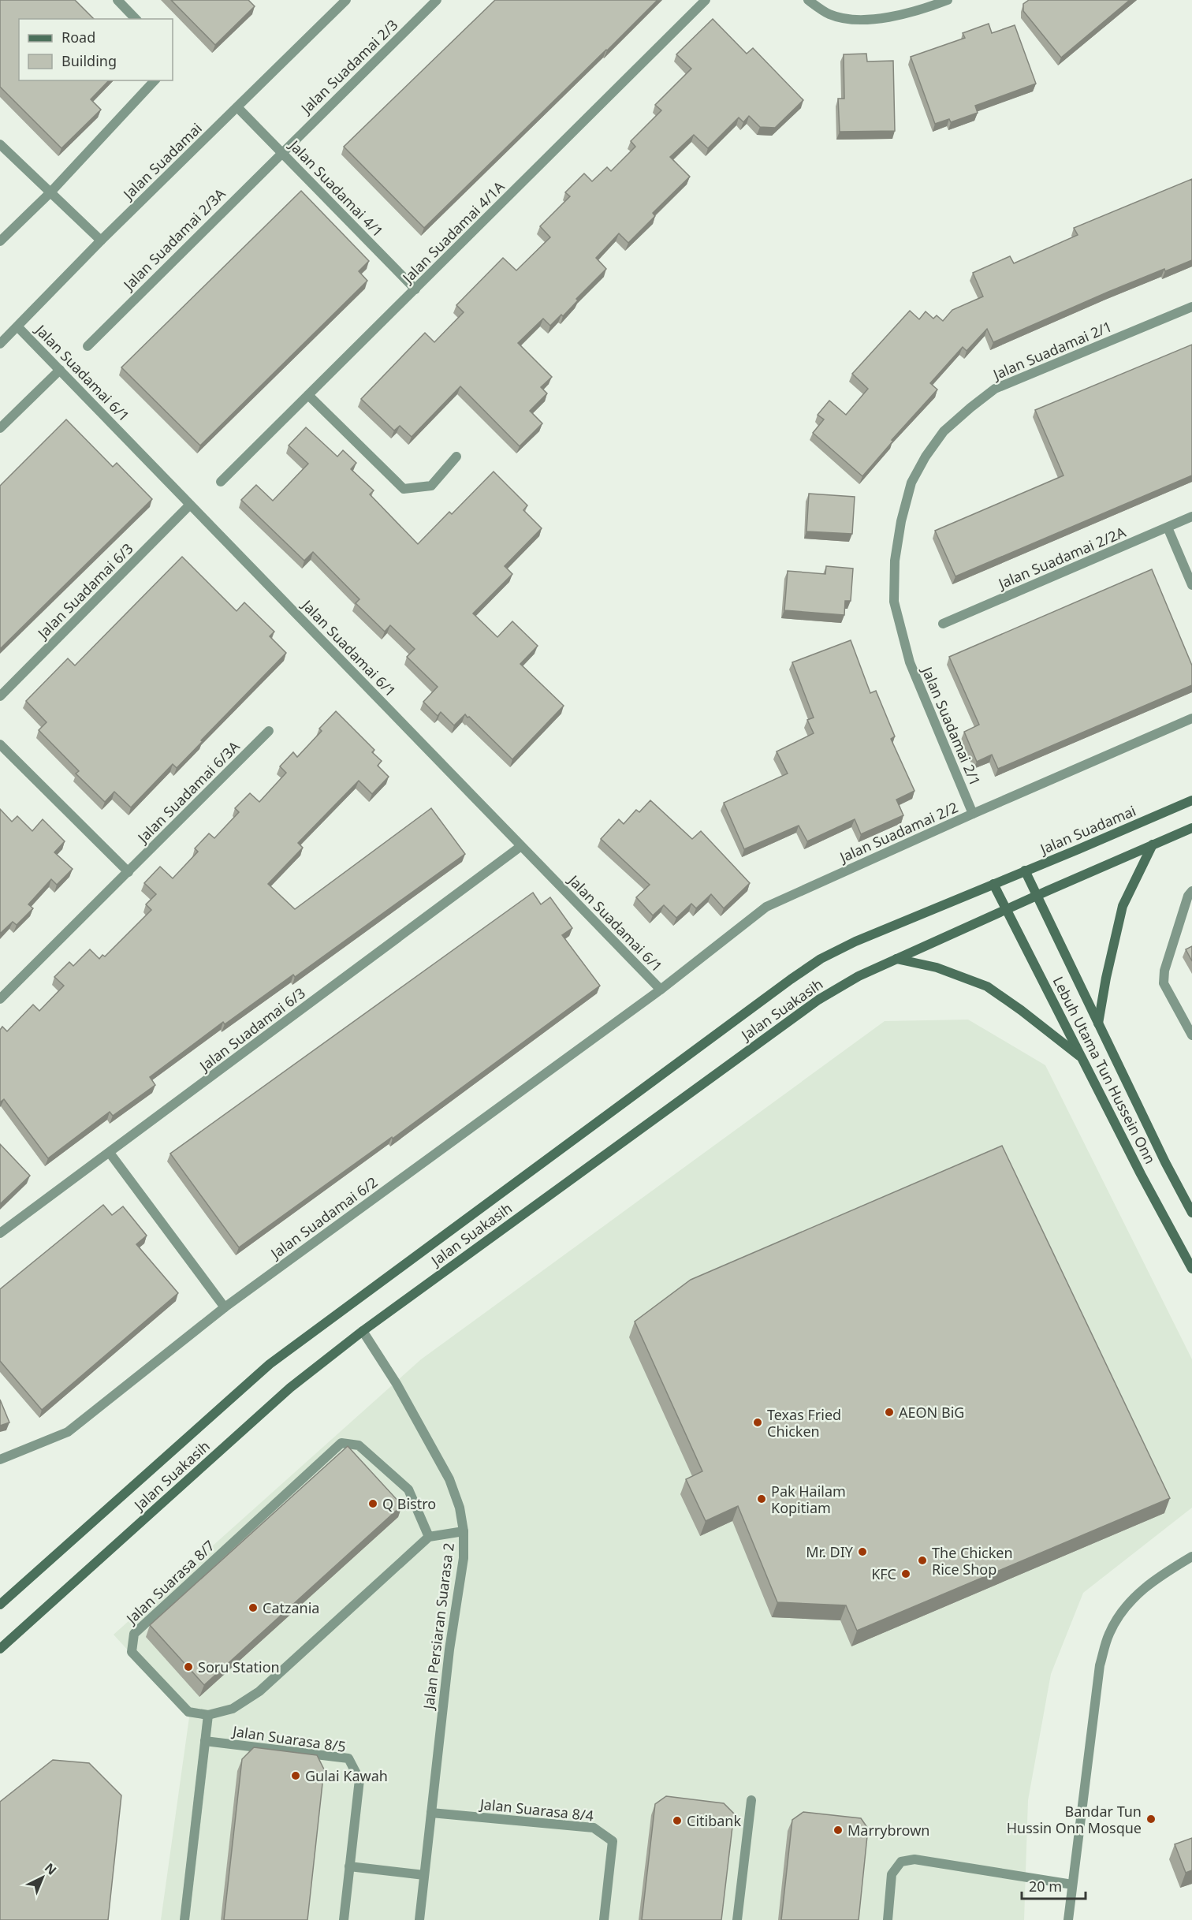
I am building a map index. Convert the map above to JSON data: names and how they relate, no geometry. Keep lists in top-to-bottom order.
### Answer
{
  "streets": {
    "main road": ["Jalan Suadamai", "Jalan Suakasih", "Lebuh Utama Tun Hussein Onn"],
    "street": [
      "Jalan Suadamai 2/3",
      "Jalan Suadamai 4/1",
      "Jalan Suadamai 4/1A",
      "Jalan Suadamai 2/3A",
      "Jalan Suadamai 2/1",
      "Jalan Suadamai 6/1",
      "Jalan Suadamai 2/2A",
      "Jalan Suadamai 6/3",
      "Jalan Suadamai 6/3A",
      "Jalan Suadamai 2/2",
      "Jalan Suadamai 6/2",
      "Jalan Suarasa 8/7",
      "Jalan Persiaran Suarasa 2",
      "Jalan Suarasa 8/5",
      "Jalan Suarasa 8/4"
    ]
  },
  "crossings": [
    ["Jalan Suadamai 2/3", "Jalan Suadamai 4/1"],
    ["Jalan Suadamai 2/3", "Jalan Suadamai 2/3A"],
    ["Jalan Suadamai", "Jalan Suadamai 4/1"],
    ["Jalan Suadamai", "Jalan Suadamai 6/1"],
    ["Jalan Suadamai", "Jalan Suakasih"],
    ["Jalan Suadamai", "Lebuh Utama Tun Hussein Onn"],
    ["Jalan Suadamai 4/1", "Jalan Suadamai 4/1A"],
    ["Jalan Suadamai 4/1", "Jalan Suadamai 2/3A"],
    ["Jalan Suadamai 2/1", "Jalan Suadamai 2/2"],
    ["Jalan Suadamai 6/1", "Jalan Suadamai 6/3"],
    ["Jalan Suadamai 6/1", "Jalan Suadamai 2/2"],
    ["Jalan Suadamai 6/1", "Jalan Suadamai 6/2"],
    ["Jalan Suadamai 2/2", "Jalan Suadamai 6/2"],
    ["Jalan Suakasih", "Lebuh Utama Tun Hussein Onn"],
    ["Jalan Suakasih", "Jalan Persiaran Suarasa 2"],
    ["Jalan Persiaran Suarasa 2", "Jalan Suarasa 8/4"]
  ],
  "places": [
    "AEON BiG",
    "Texas Fried Chicken",
    "Pak Hailam Kopitiam",
    "Q Bistro",
    "Mr. DIY",
    "The Chicken Rice Shop",
    "KFC",
    "Catzania",
    "Soru Station",
    "Gulai Kawah",
    "Bandar Tun Hussin Onn Mosque",
    "Citibank",
    "Marrybrown"
  ],
  "legend": ["Road", "Building"],
  "scale_bar": "20 m",
  "north": "top right"
}
